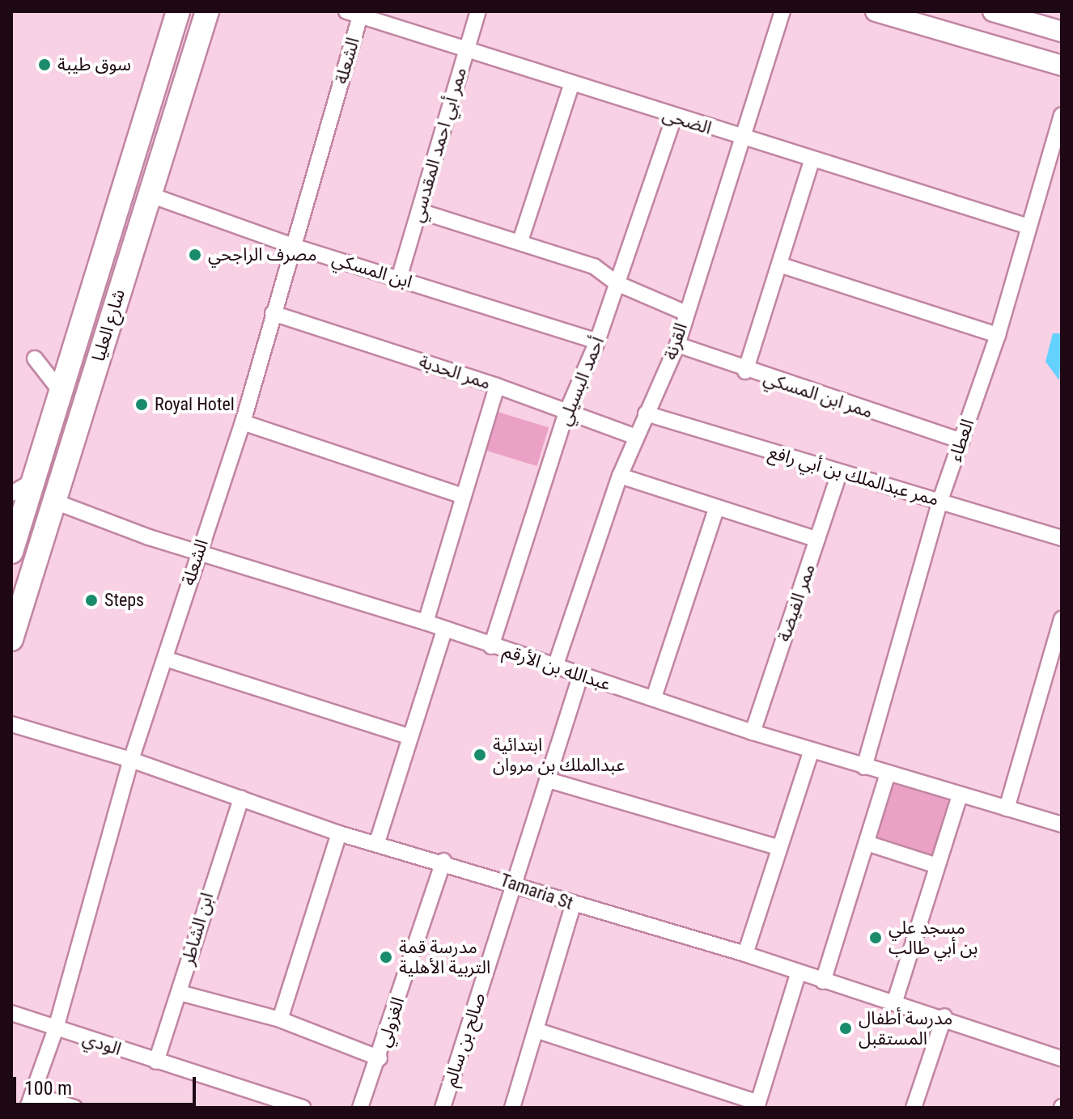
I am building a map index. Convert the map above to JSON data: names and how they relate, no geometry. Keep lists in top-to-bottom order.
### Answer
{
  "streets": {
    "main road": ["شارع العليا"],
    "street": [
      "الشعلة",
      "الضحى",
      "ممر أبي احمد المقدسي",
      "ابن المسكي",
      "القرنة",
      "ممر الحدبة",
      "أحمد البسيلي",
      "ممر ابن المسكي",
      "العطاء",
      "ممر عبدالملك بن أبي رافع",
      "ممر الفيضة",
      "عبدالله بن الأرقم",
      "Tamaria St",
      "ابن الشاطر",
      "الغزولي",
      "صالح بن سالم",
      "الودي"
    ]
  },
  "crossings": [
    ["الشعلة", "الضحى"],
    ["الشعلة", "ابن المسكي"],
    ["الشعلة", "ممر الحدبة"],
    ["الشعلة", "عبدالله بن الأرقم"],
    ["الشعلة", "Tamaria St"],
    ["الشعلة", "الودي"],
    ["الضحى", "ممر أبي احمد المقدسي"],
    ["الضحى", "القرنة"],
    ["الضحى", "أحمد البسيلي"],
    ["الضحى", "العطاء"],
    ["ممر أبي احمد المقدسي", "ابن المسكي"],
    ["ابن المسكي", "شارع العليا"],
    ["ابن المسكي", "أحمد البسيلي"],
    ["شارع العليا", "عبدالله بن الأرقم"],
    ["القرنة", "ممر الحدبة"],
    ["القرنة", "ممر ابن المسكي"],
    ["القرنة", "ممر عبدالملك بن أبي رافع"],
    ["القرنة", "عبدالله بن الأرقم"],
    ["ممر الحدبة", "أحمد البسيلي"],
    ["أحمد البسيلي", "عبدالله بن الأرقم"],
    ["ممر ابن المسكي", "العطاء"],
    ["العطاء", "ممر عبدالملك بن أبي رافع"],
    ["العطاء", "عبدالله بن الأرقم"],
    ["ممر عبدالملك بن أبي رافع", "ممر الفيضة"],
    ["ممر الفيضة", "عبدالله بن الأرقم"],
    ["عبدالله بن الأرقم", "صالح بن سالم"],
    ["Tamaria St", "ابن الشاطر"],
    ["Tamaria St", "الغزولي"],
    ["Tamaria St", "صالح بن سالم"],
    ["ابن الشاطر", "الودي"]
  ],
  "places": [
    "سوق طيبة",
    "مصرف الراجحي",
    "Royal Hotel",
    "Steps",
    "ابتدائية عبدالملك بن مروان",
    "مسجد علي بن أبي طالب",
    "مدرسة قمة التربية الأهلية",
    "مدرسة أطفال المستقبل"
  ],
  "scale_bar": "100 m"
}
